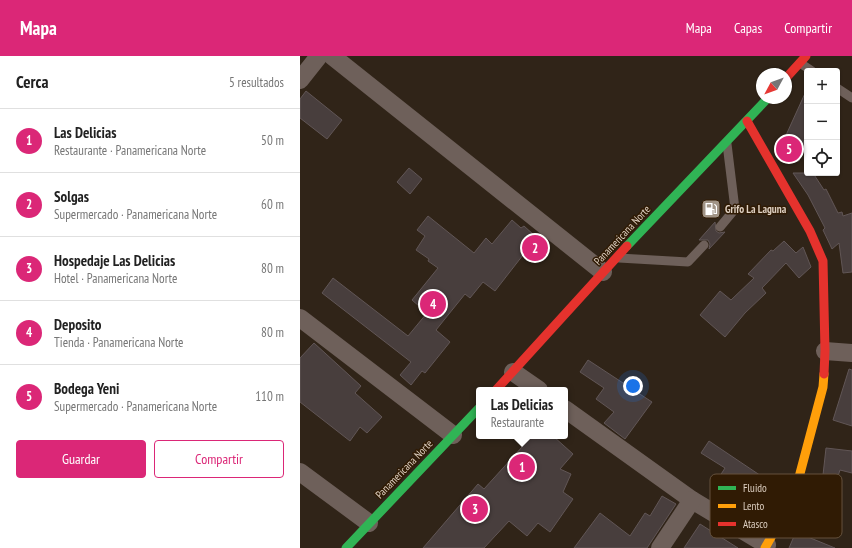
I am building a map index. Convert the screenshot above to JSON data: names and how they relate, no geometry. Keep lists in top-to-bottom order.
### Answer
{
  "streets": {
    "main road": ["Panamericana Norte"]
  },
  "places": {
    "fuel station": ["Grifo La Laguna"]
  },
  "legend": ["Fluido", "Lento", "Atasco"],
  "north": "bottom left",
  "page": {
    "header": "Mapa",
    "nav": ["Mapa", "Capas", "Compartir"],
    "heading": ["Cerca", "5 resultados"],
    "map_buttons": ["+", "−"],
    "list": [
      {
        "mark": "1",
        "name": "Las Delicias",
        "note": "Restaurante · Panamericana Norte",
        "value": "50 m"
      },
      {
        "mark": "2",
        "name": "Solgas",
        "note": "Supermercado · Panamericana Norte",
        "value": "60 m"
      },
      {
        "mark": "3",
        "name": "Hospedaje Las Delicias",
        "note": "Hotel · Panamericana Norte",
        "value": "80 m"
      },
      {
        "mark": "4",
        "name": "Deposito",
        "note": "Tienda · Panamericana Norte",
        "value": "80 m"
      },
      {
        "mark": "5",
        "name": "Bodega Yeni",
        "note": "Supermercado · Panamericana Norte",
        "value": "110 m"
      }
    ],
    "pins": [
      "5",
      "2",
      "4",
      "1",
      "3"
    ],
    "popup": ["Las Delicias", "Restaurante"],
    "buttons": ["Guardar", "Compartir"]
  }
}
